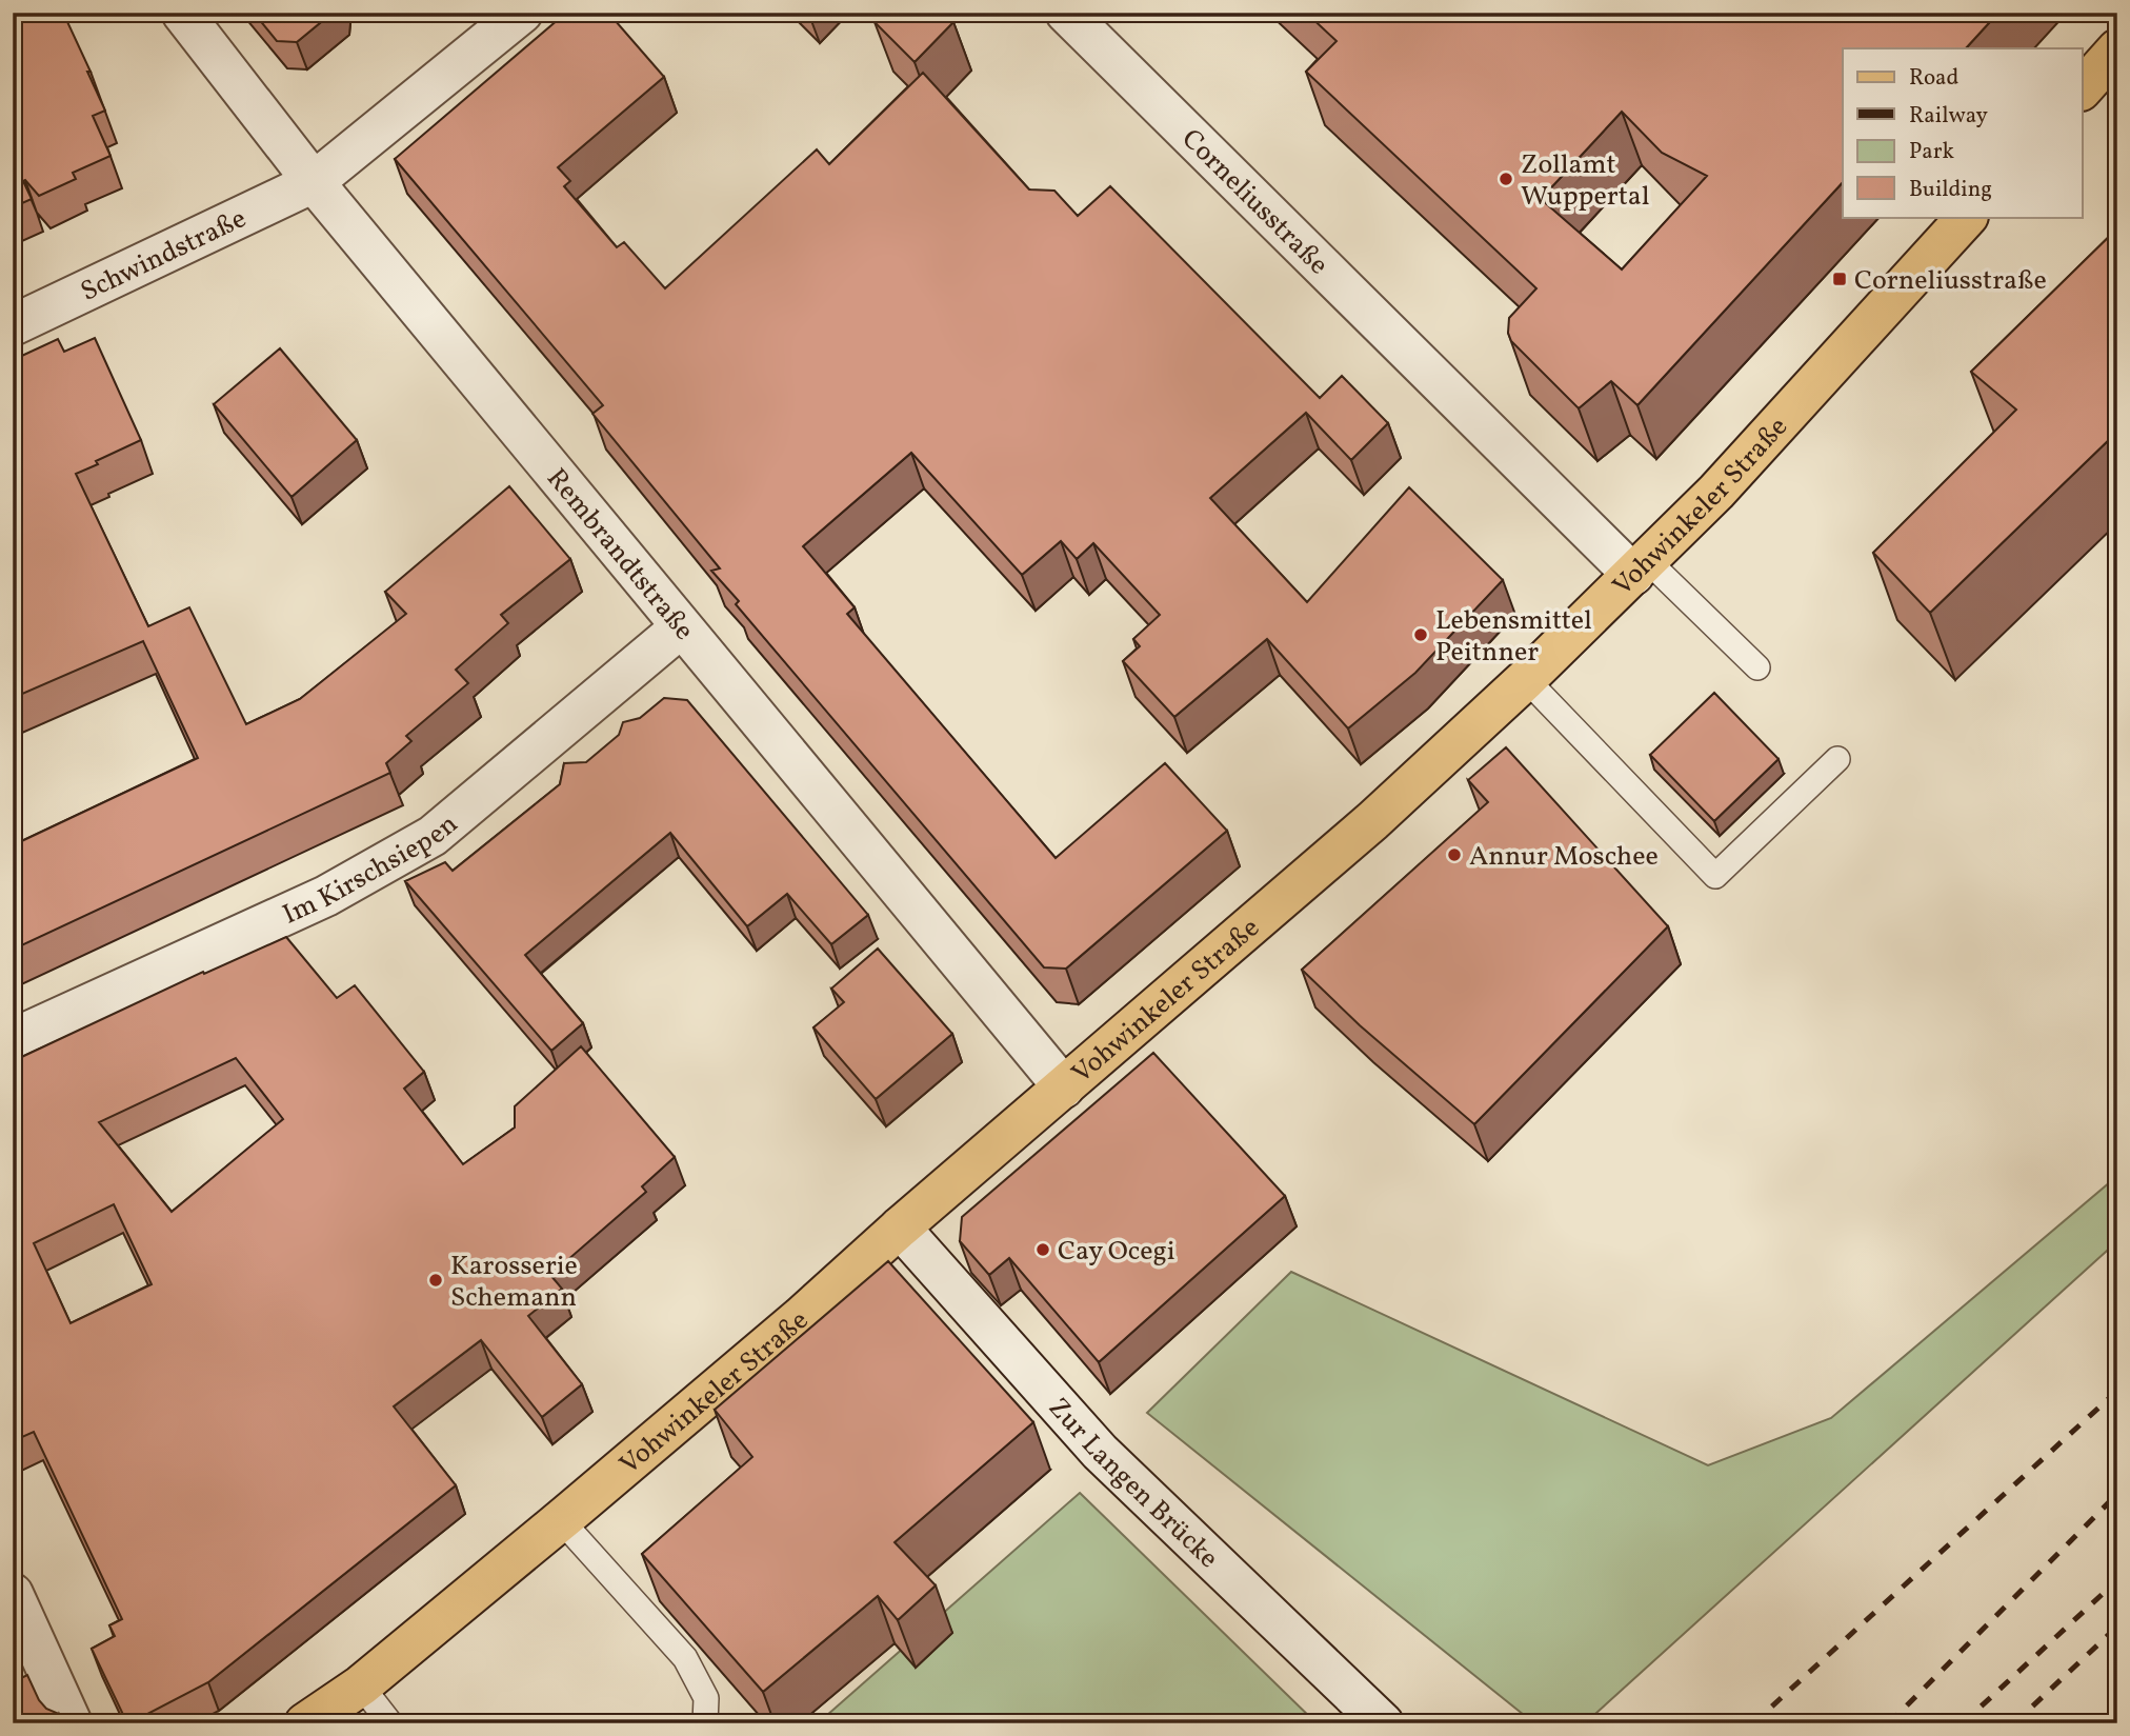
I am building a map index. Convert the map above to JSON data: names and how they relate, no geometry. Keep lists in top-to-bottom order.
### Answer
{
  "streets": {
    "main road": ["Vohwinkeler Straße"],
    "street": [
      "Corneliusstraße",
      "Schwindstraße",
      "Rembrandtstraße",
      "Im Kirschsiepen",
      "Zur Langen Brücke"
    ]
  },
  "crossings": [
    ["Corneliusstraße", "Vohwinkeler Straße"],
    ["Schwindstraße", "Rembrandtstraße"],
    ["Vohwinkeler Straße", "Rembrandtstraße"],
    ["Vohwinkeler Straße", "Zur Langen Brücke"],
    ["Rembrandtstraße", "Im Kirschsiepen"]
  ],
  "places": {
    "other": [
      "Zollamt Wuppertal",
      "Lebensmittel Peitnner",
      "Annur Moschee",
      "Cay Ocegi",
      "Karosserie Schemann"
    ],
    "transit": ["Corneliusstraße"]
  },
  "legend": [
    "Road",
    "Railway",
    "Park",
    "Building"
  ]
}
